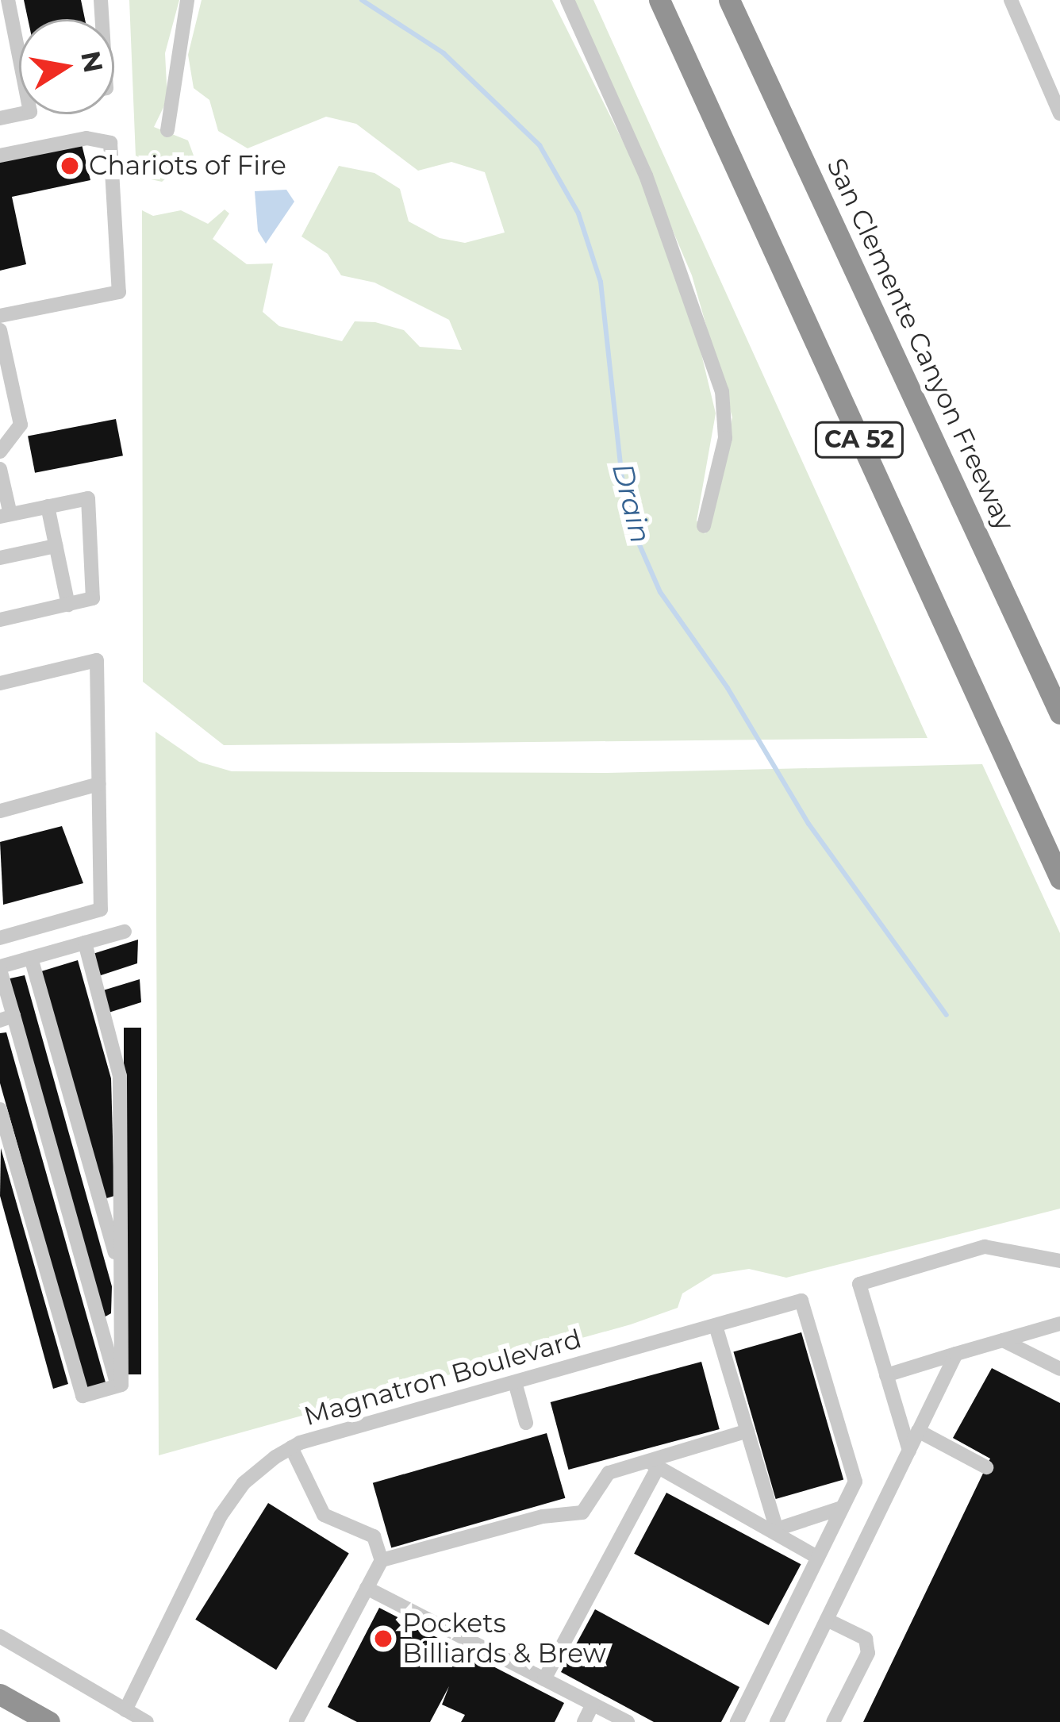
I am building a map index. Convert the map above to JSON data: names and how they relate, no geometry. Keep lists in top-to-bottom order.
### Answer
{
  "streets": {
    "highway": ["San Clemente Canyon Freeway", "CA 52"],
    "street": ["Magnatron Boulevard"]
  },
  "water": ["Drain"],
  "places": ["Chariots of Fire", "Pockets Billiards & Brew"],
  "north": "right"
}
